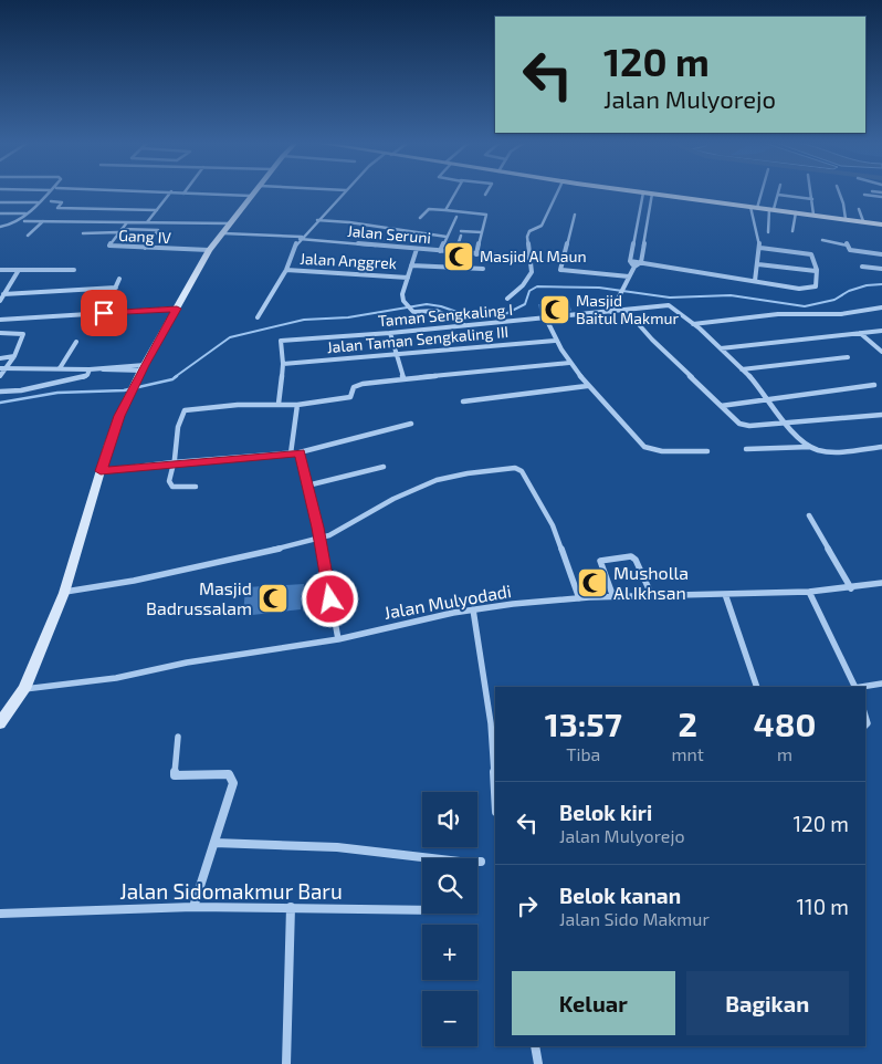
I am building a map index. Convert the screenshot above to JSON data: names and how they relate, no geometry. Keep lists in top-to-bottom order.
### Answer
{
  "streets": {
    "street": [
      "Jalan Seruni",
      "Gang IV",
      "Jalan Anggrek",
      "Taman Sengkaling I",
      "Jalan Taman Sengkaling III",
      "Jalan Mulyodadi",
      "Jalan Sidomakmur Baru"
    ]
  },
  "crossings": [
    ["Jalan Seruni", "Jalan Anggrek"],
    ["Jalan Anggrek", "Taman Sengkaling I"],
    ["Taman Sengkaling I", "Jalan Taman Sengkaling III"]
  ],
  "places": {
    "mosque": [
      "Masjid Al Maun",
      "Masjid Baitul Makmur",
      "Musholla Al Ikhsan",
      "Masjid Badrussalam"
    ]
  },
  "page": {
    "turn": ["120 m", "Jalan Mulyorejo"],
    "eta": [
      "13:57",
      "Tiba",
      "2",
      "mnt",
      "480",
      "m"
    ],
    "list": [
      {
        "name": "Belok kiri",
        "note": "Jalan Mulyorejo",
        "value": "120 m"
      },
      {
        "name": "Belok kanan",
        "note": "Jalan Sido Makmur",
        "value": "110 m"
      }
    ],
    "map_buttons": ["+", "−"],
    "buttons": ["Keluar", "Bagikan"]
  }
}
